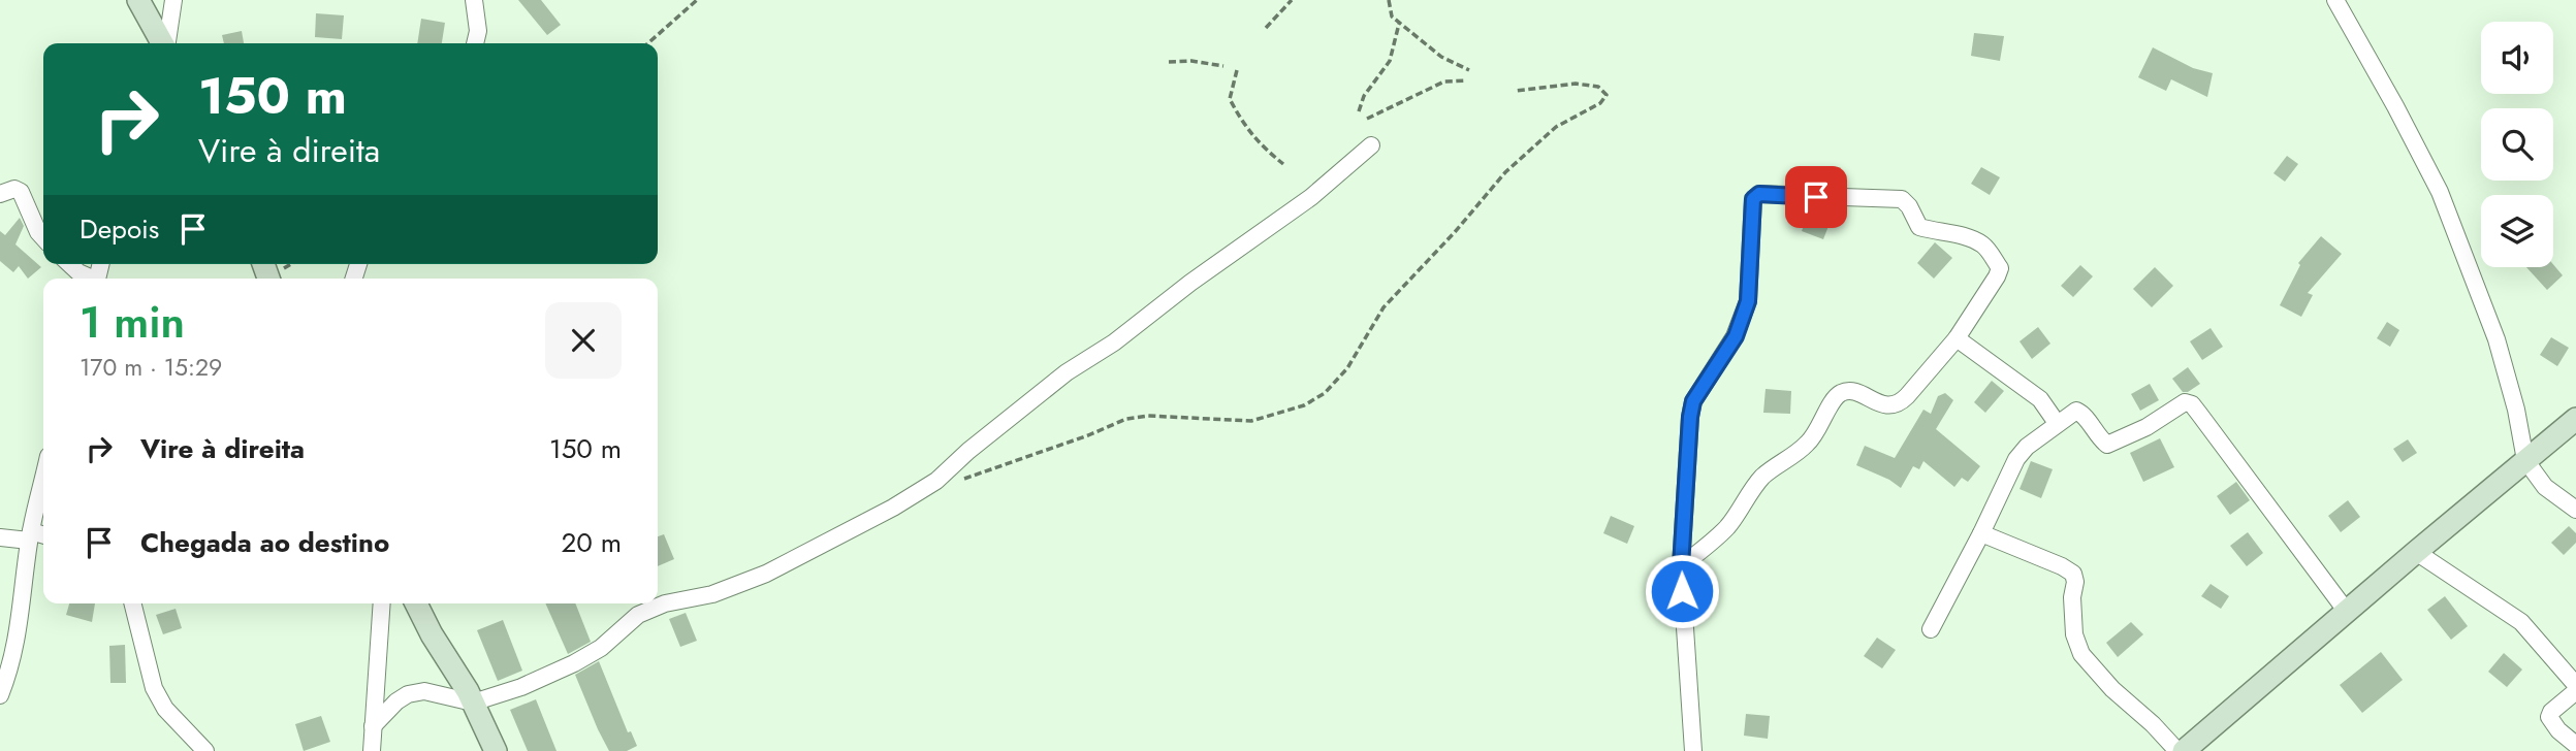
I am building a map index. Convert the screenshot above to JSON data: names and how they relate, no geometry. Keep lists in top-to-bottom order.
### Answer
{
  "page": {
    "turn": ["150 m", "Vire à direita"],
    "then": "Depois",
    "heading": ["1 min", "170 m · 15:29"],
    "list": [
      {
        "name": "Vire à direita",
        "value": "150 m"
      },
      {
        "name": "Chegada ao destino",
        "value": "20 m"
      }
    ]
  }
}
